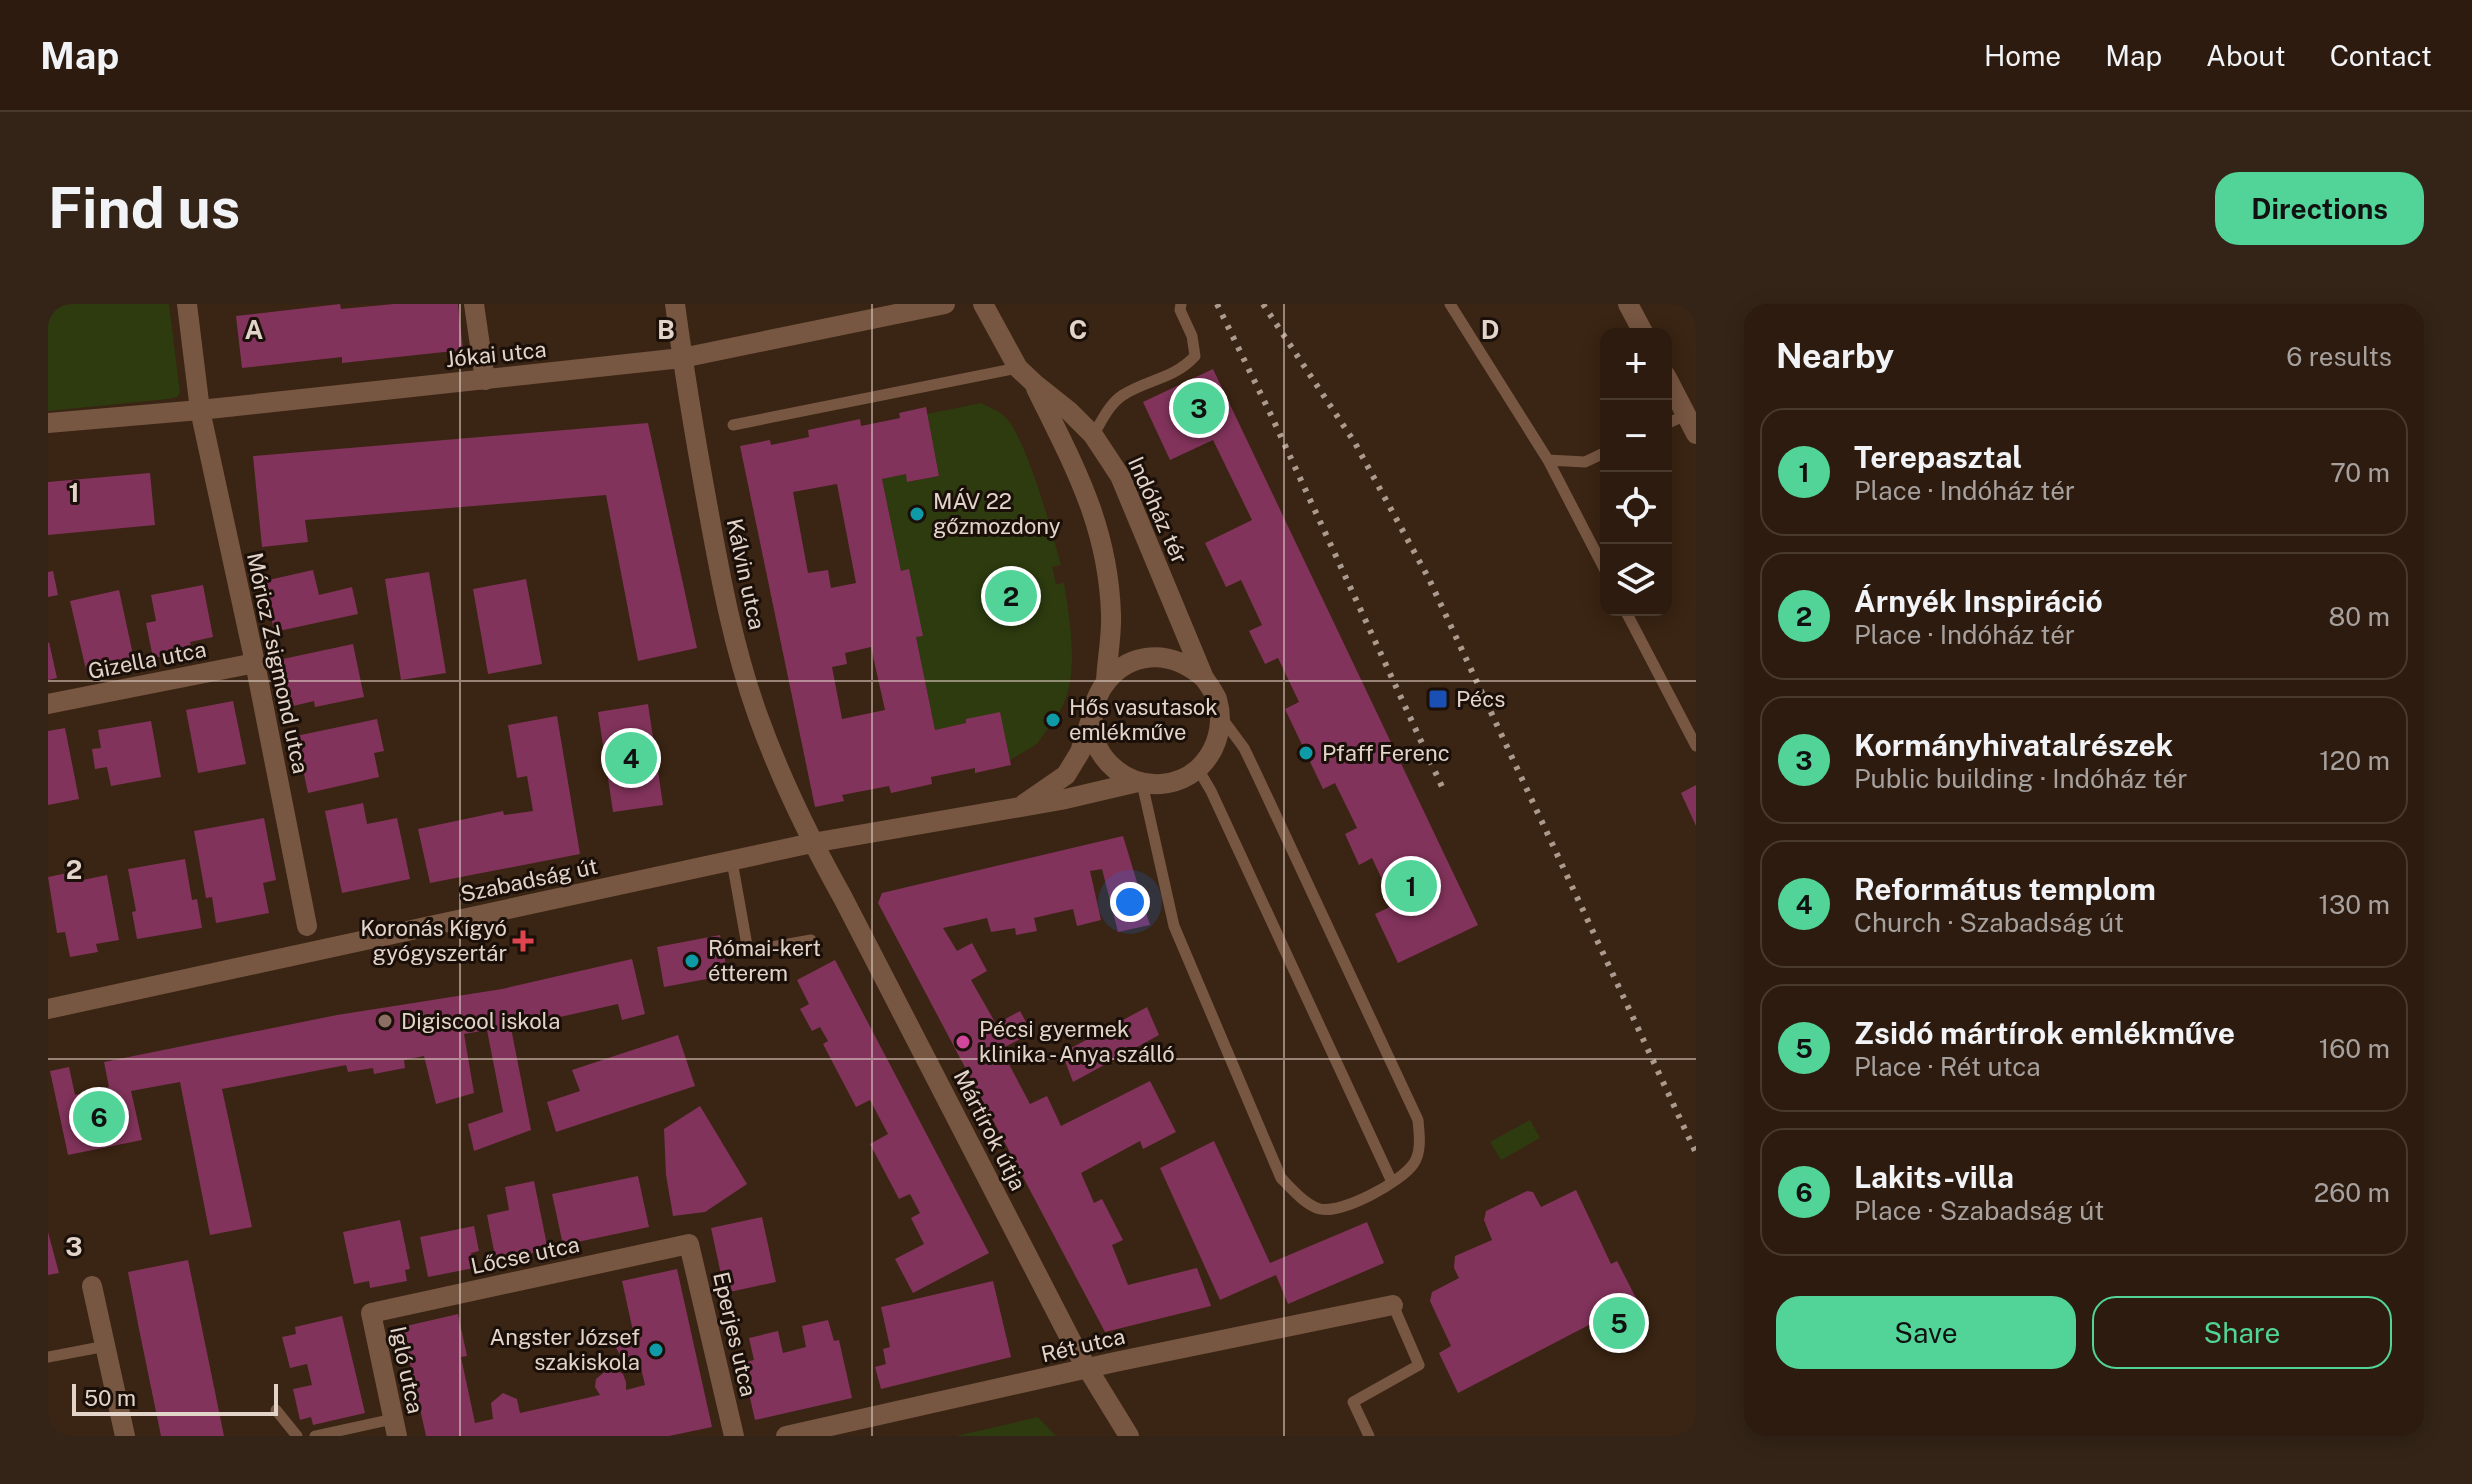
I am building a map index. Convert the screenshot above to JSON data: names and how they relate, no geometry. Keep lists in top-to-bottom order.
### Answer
{
  "streets": {
    "street": [
      "Jókai utca",
      "Indóház tér",
      "Kálvin utca",
      "Gizella utca",
      "Móricz Zsigmond utca",
      "Szabadság út",
      "Mártírok útja",
      "Lőcse utca",
      "Eperjes utca",
      "Rét utca",
      "Igló utca"
    ]
  },
  "crossings": [
    ["Jókai utca", "Kálvin utca"],
    ["Jókai utca", "Móricz Zsigmond utca"],
    ["Indóház tér", "Szabadság út"],
    ["Kálvin utca", "Szabadság út"],
    ["Kálvin utca", "Mártírok útja"],
    ["Gizella utca", "Móricz Zsigmond utca"],
    ["Szabadság út", "Mártírok útja"],
    ["Mártírok útja", "Rét utca"],
    ["Lőcse utca", "Eperjes utca"],
    ["Lőcse utca", "Igló utca"]
  ],
  "places": {
    "other": [
      "MÁV 22 gőzmozdony",
      "Hős vasutasok emlékműve",
      "Pfaff Ferenc",
      "Római-kert étterem",
      "Digiscool iskola",
      "Pécsi gyermek klinika - Anya szálló",
      "Angster József szakiskola"
    ],
    "transit": ["Pécs"],
    "health": ["Koronás Kígyó gyógyszertár"]
  },
  "scale_bar": "50 m",
  "page": {
    "header": "Map",
    "nav": [
      "Home",
      "Map",
      "About",
      "Contact"
    ],
    "buttons": [
      "Directions",
      ["Save", "Share"]
    ],
    "title": "Find us",
    "heading": ["Nearby", "6 results"],
    "map_buttons": ["+", "−"],
    "pins": [
      "3",
      "2",
      "4",
      "1",
      "6",
      "5"
    ],
    "list": [
      {
        "mark": "1",
        "name": "Terepasztal",
        "note": "Place · Indóház tér",
        "value": "70 m"
      },
      {
        "mark": "2",
        "name": "Árnyék Inspiráció",
        "note": "Place · Indóház tér",
        "value": "80 m"
      },
      {
        "mark": "3",
        "name": "Kormányhivatalrészek",
        "note": "Public building · Indóház tér",
        "value": "120 m"
      },
      {
        "mark": "4",
        "name": "Református templom",
        "note": "Church · Szabadság út",
        "value": "130 m"
      },
      {
        "mark": "5",
        "name": "Zsidó mártírok emlékműve",
        "note": "Place · Rét utca",
        "value": "160 m"
      },
      {
        "mark": "6",
        "name": "Lakits-villa",
        "note": "Place · Szabadság út",
        "value": "260 m"
      }
    ],
    "scale": "50 m"
  },
  "grid": {
    "columns": [
      "A",
      "B",
      "C",
      "D"
    ],
    "rows": ["1", "2", "3"]
  }
}
